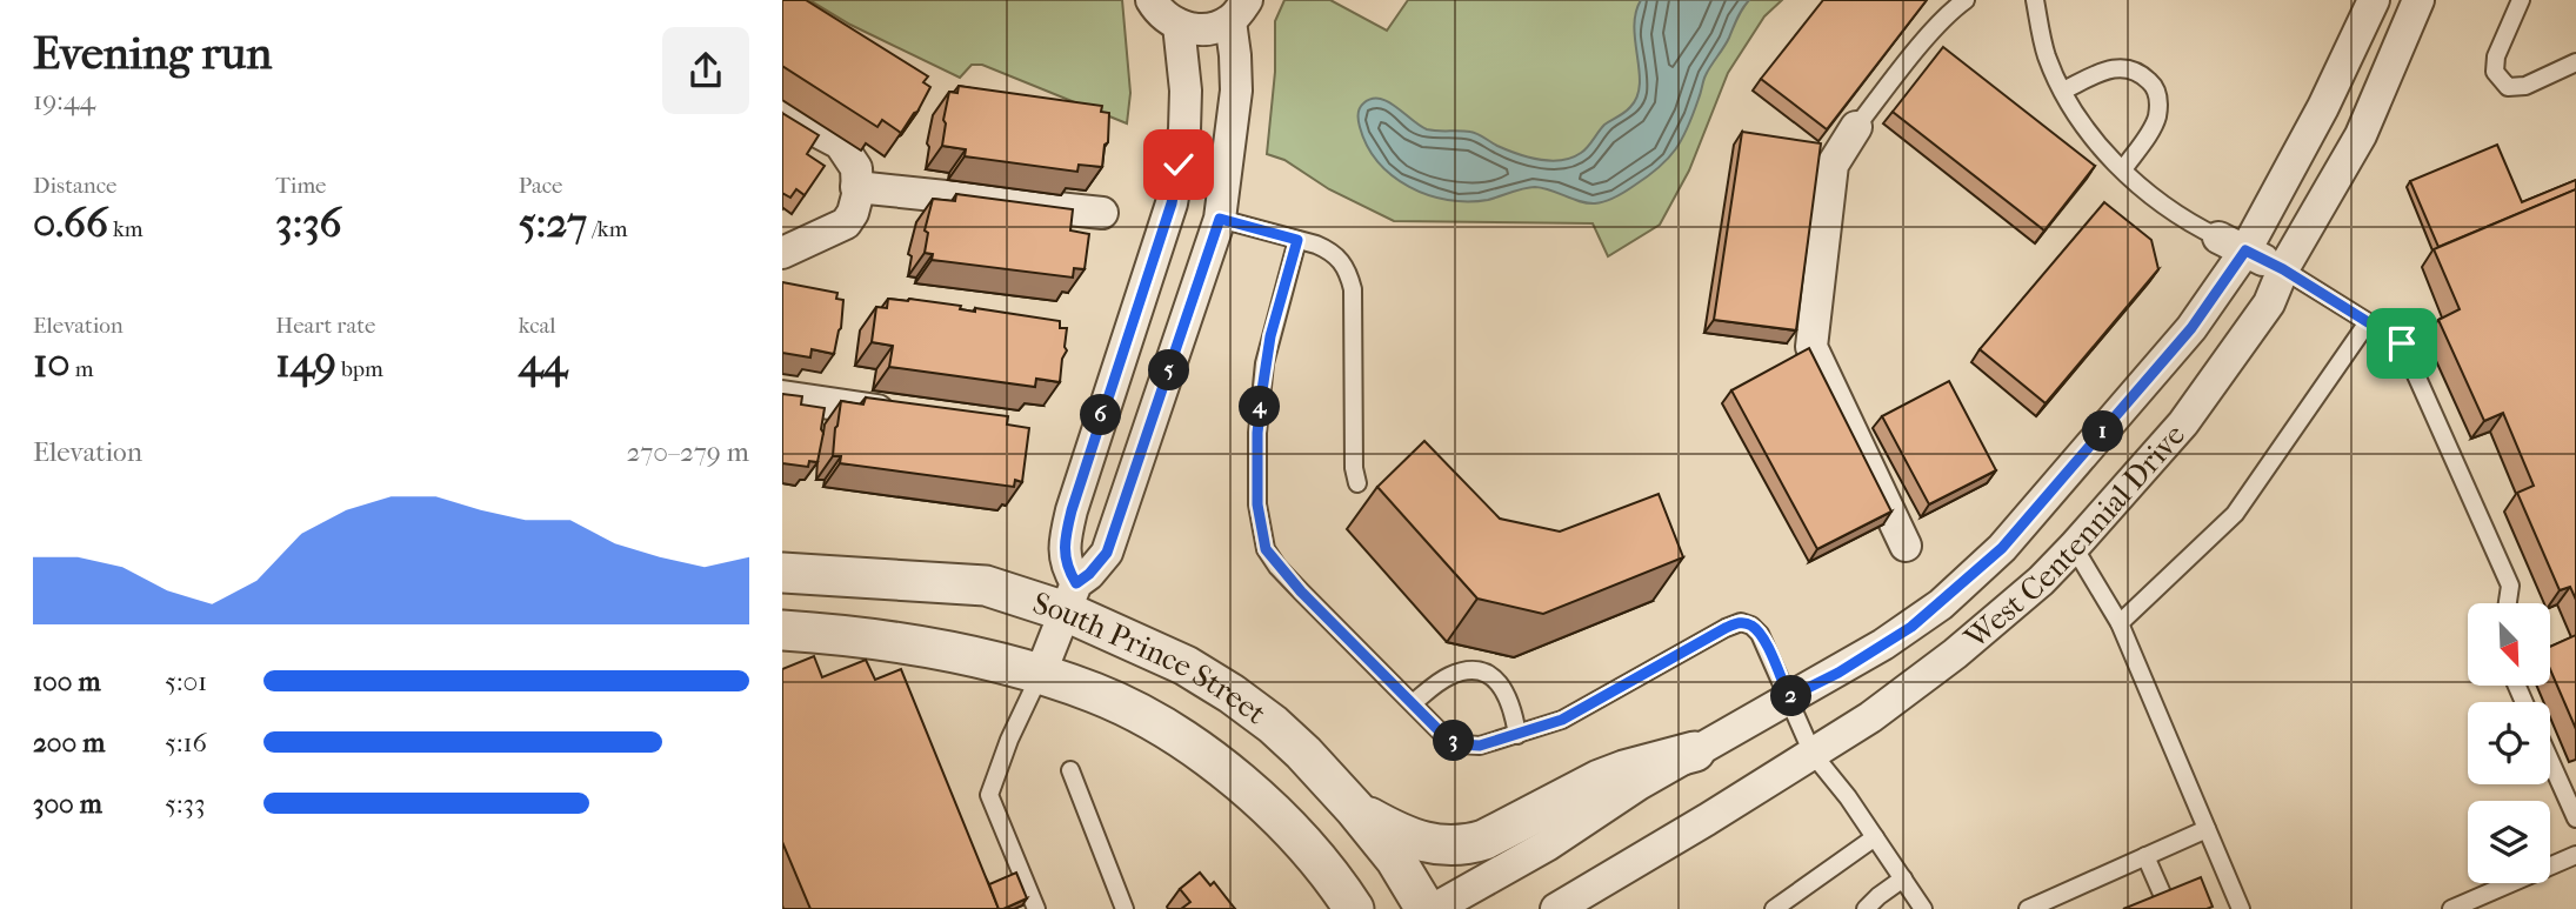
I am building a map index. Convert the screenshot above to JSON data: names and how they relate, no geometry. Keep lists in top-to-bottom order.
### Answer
{
  "streets": {
    "street": ["West Centennial Drive", "South Prince Street"]
  },
  "north": "bottom right",
  "page": {
    "heading": ["Evening run", "19:44"],
    "stats": [
      ["Distance", "0.66 km"],
      ["Time", "3:36"],
      ["Pace", "5:27 /km"],
      ["Elevation", "10 m"],
      ["Heart rate", "149 bpm"],
      ["kcal", "44"]
    ],
    "pins": [
      "5",
      "4",
      "6",
      "1",
      "2",
      "3"
    ],
    "chart": ["Elevation", "270–279 m"],
    "list": [
      {
        "name": "100 m",
        "note": "5:01"
      },
      {
        "name": "200 m",
        "note": "5:16"
      },
      {
        "name": "300 m",
        "note": "5:33"
      }
    ]
  }
}
